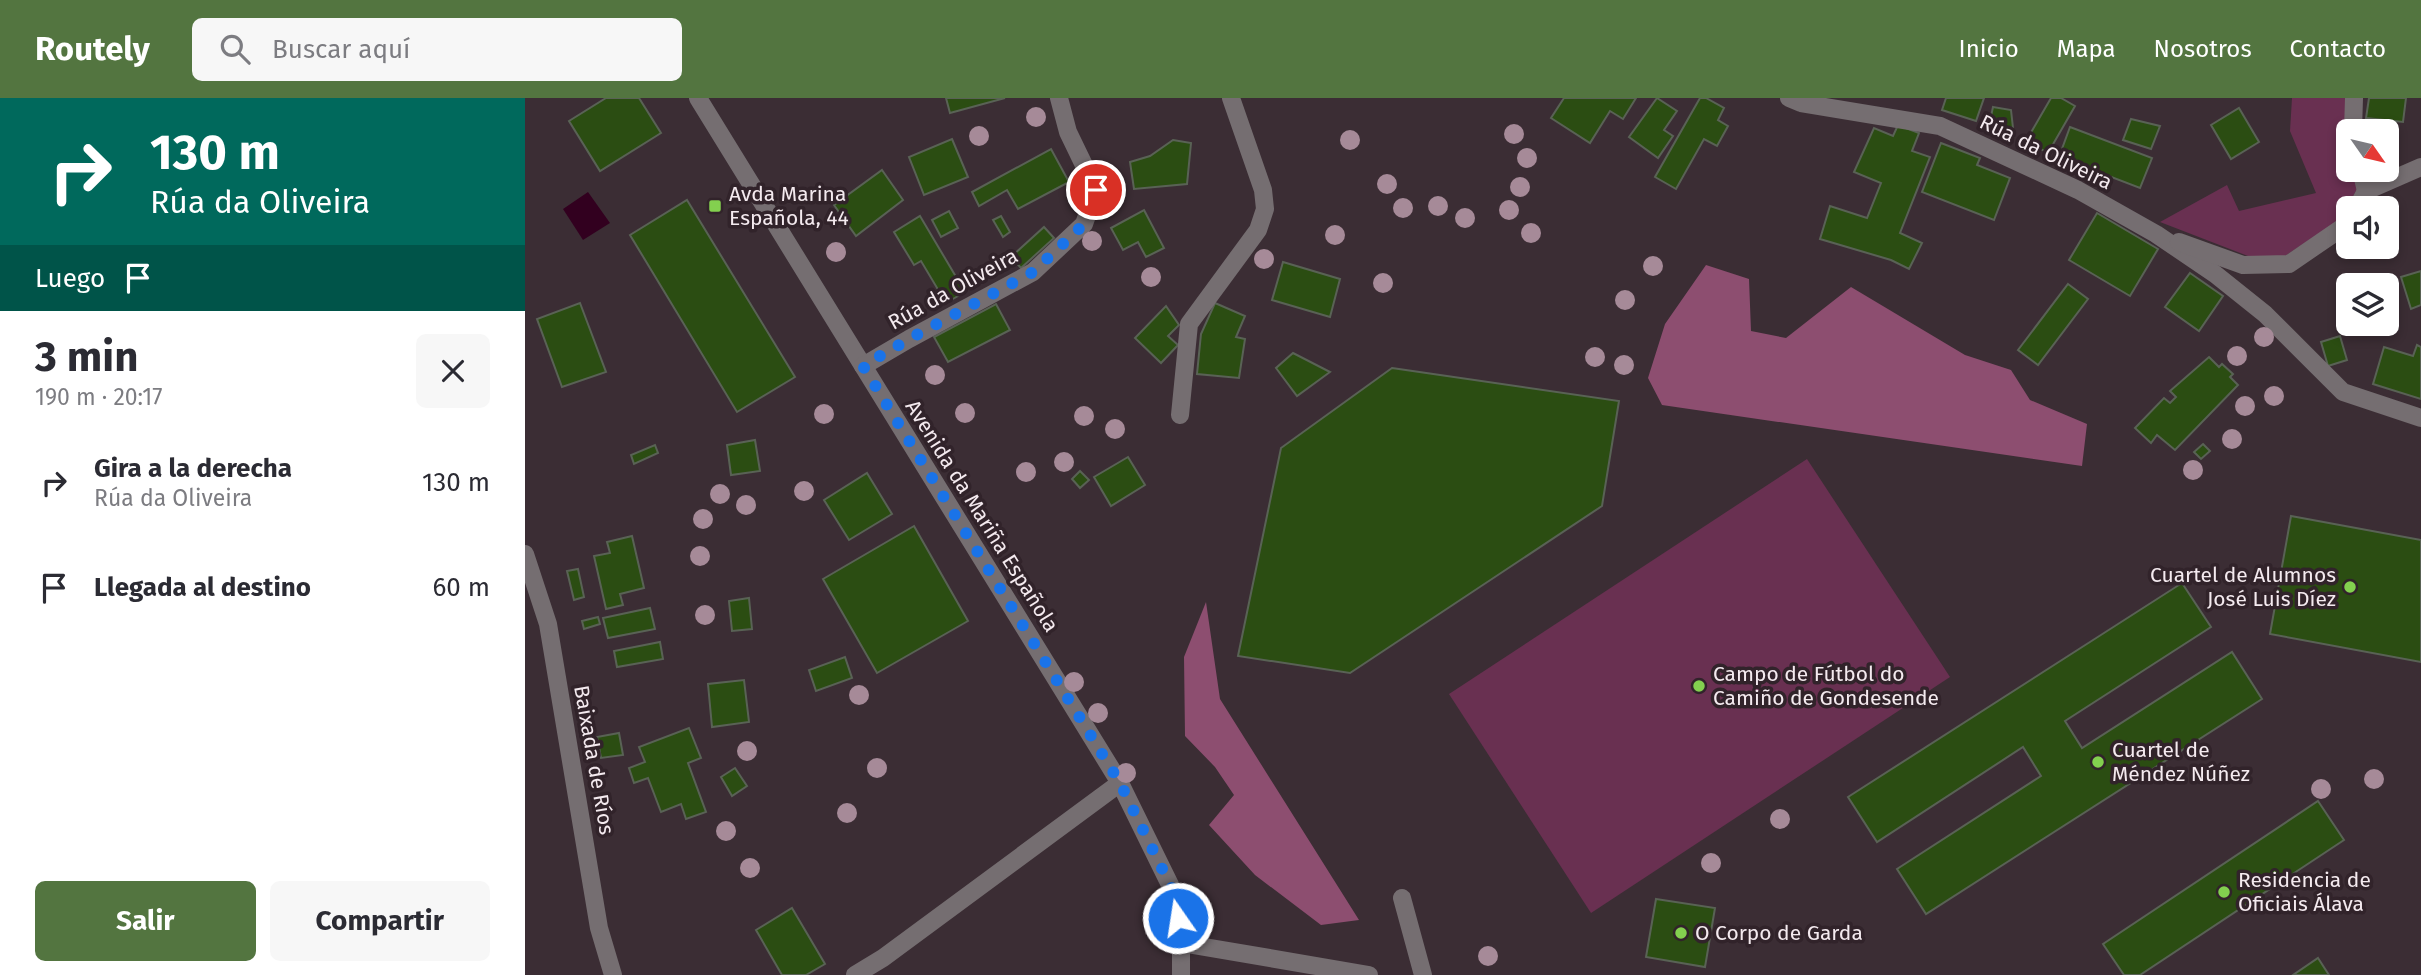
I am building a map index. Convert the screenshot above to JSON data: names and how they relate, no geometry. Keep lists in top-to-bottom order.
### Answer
{
  "streets": {
    "street": ["Rúa da Oliveira", "Avenida da Mariña Española", "Baixada de Ríos"]
  },
  "crossings": [
    ["Rúa da Oliveira", "Avenida da Mariña Española"]
  ],
  "places": {
    "transit": ["Avda Marina Española, 44"],
    "other": [
      "Cuartel de Alumnos José Luis Díez",
      "Campo de Fútbol do Camiño de Gondesende",
      "Cuartel de Méndez Núñez",
      "Residencia de Oficiais Álava",
      "O Corpo de Garda"
    ]
  },
  "north": "bottom right",
  "page": {
    "header": "Routely",
    "search": "Buscar aquí",
    "nav": [
      "Inicio",
      "Mapa",
      "Nosotros",
      "Contacto"
    ],
    "turn": ["130 m", "Rúa da Oliveira"],
    "then": "Luego",
    "heading": ["3 min", "190 m · 20:17"],
    "list": [
      {
        "name": "Gira a la derecha",
        "note": "Rúa da Oliveira",
        "value": "130 m"
      },
      {
        "name": "Llegada al destino",
        "value": "60 m"
      }
    ],
    "buttons": ["Salir", "Compartir"]
  }
}
